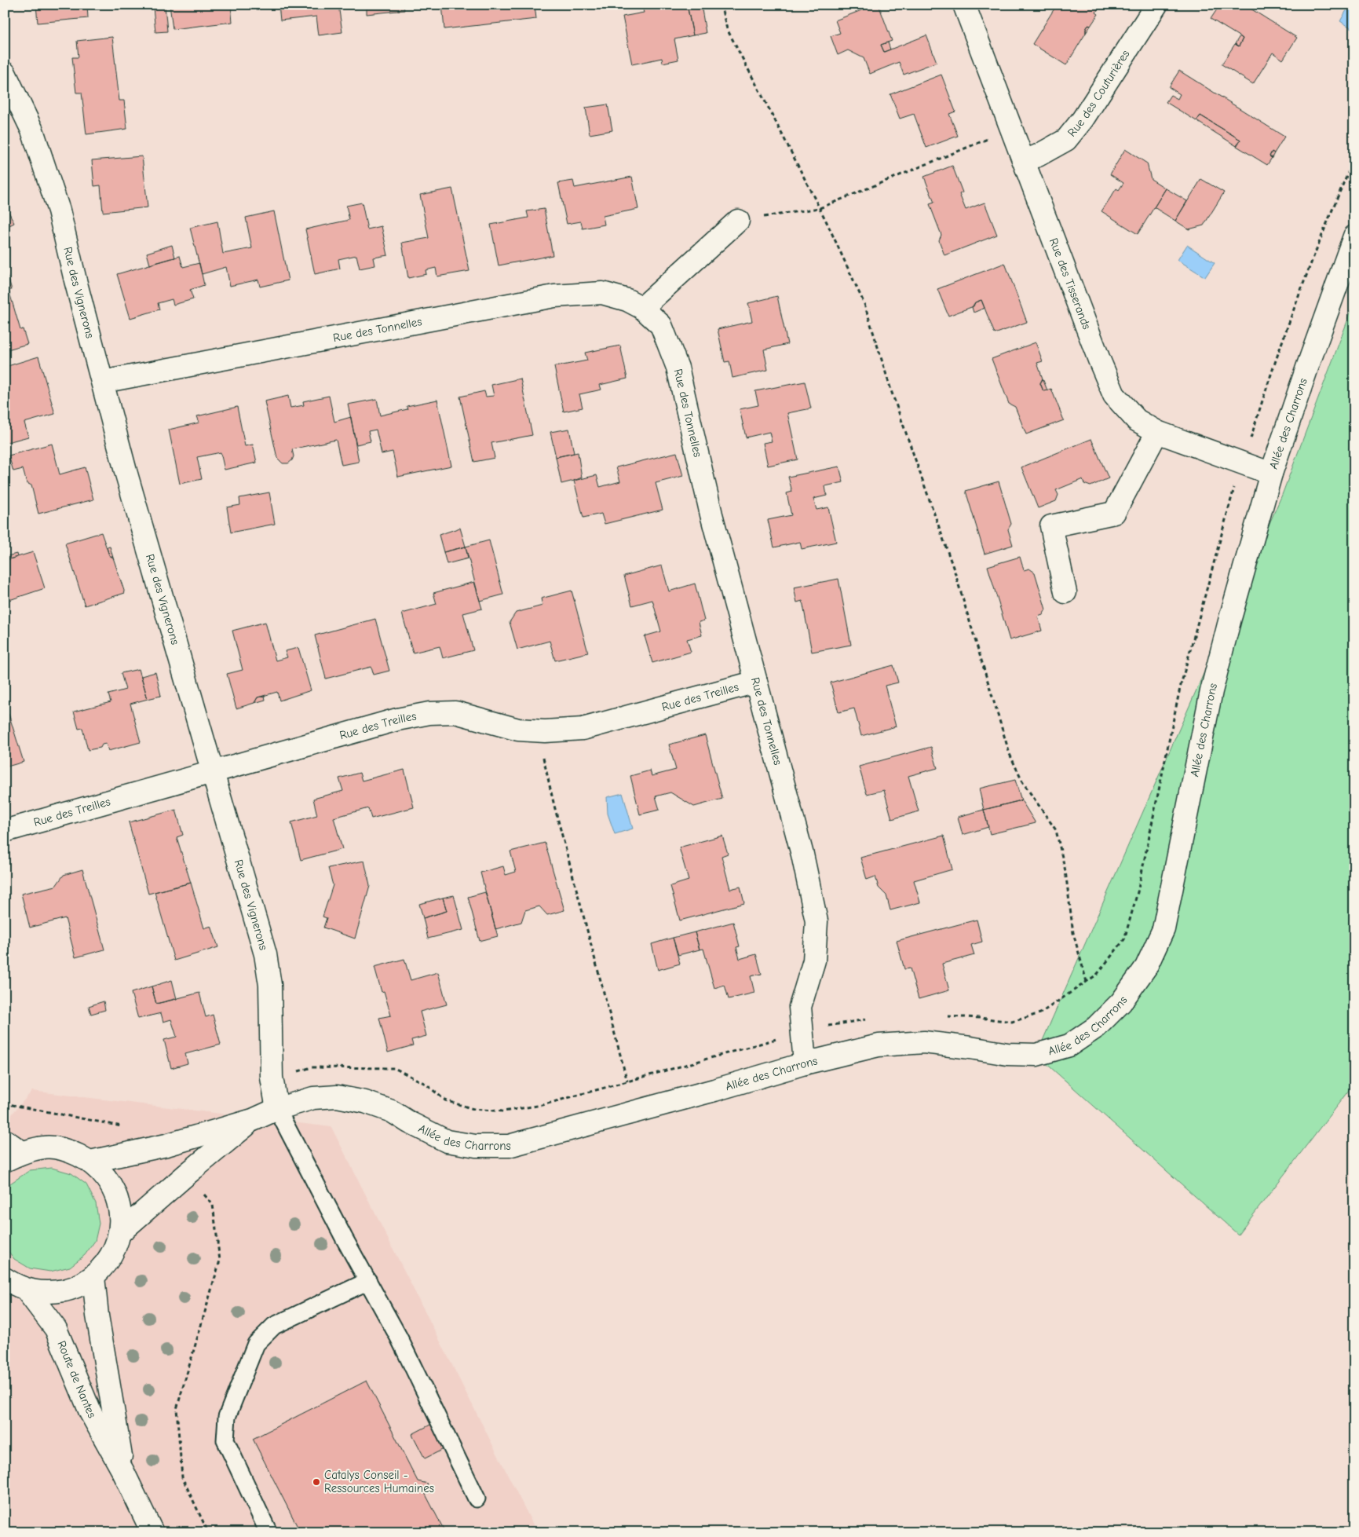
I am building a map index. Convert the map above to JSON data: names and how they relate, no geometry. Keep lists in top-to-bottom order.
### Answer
{
  "streets": {
    "street": [
      "Rue des Couturières",
      "Rue des Tisserands",
      "Rue des Vignerons",
      "Rue des Tonnelles",
      "Allée des Charrons",
      "Rue des Treilles",
      "Route de Nantes"
    ]
  },
  "crossings": [
    ["Rue des Couturières", "Rue des Tisserands"],
    ["Rue des Tisserands", "Allée des Charrons"],
    ["Rue des Vignerons", "Rue des Tonnelles"],
    ["Rue des Vignerons", "Allée des Charrons"],
    ["Rue des Vignerons", "Rue des Treilles"],
    ["Rue des Tonnelles", "Allée des Charrons"],
    ["Rue des Tonnelles", "Rue des Treilles"]
  ],
  "places": ["Catalys Conseil - Ressources Humaines"]
}
